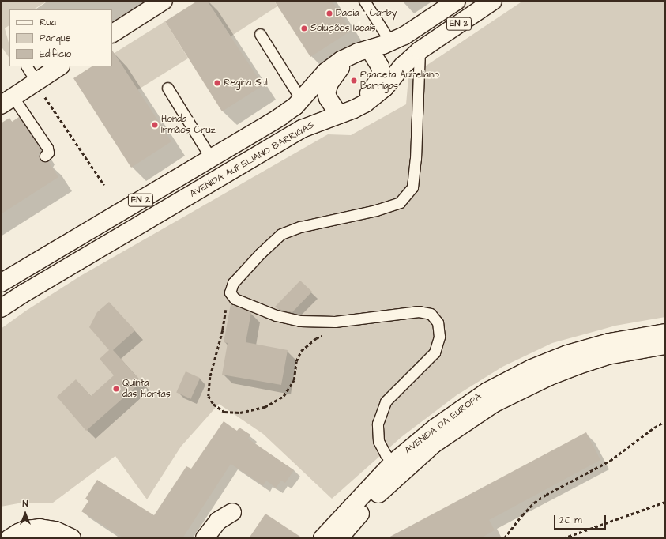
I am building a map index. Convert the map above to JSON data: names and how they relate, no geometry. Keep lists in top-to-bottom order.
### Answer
{
  "streets": {
    "main road": ["EN 2", "AVENIDA AURELIANO BARRIGAS", "AVENIDA DA EUROPA"]
  },
  "places": [
    "Dacia - Carby",
    "Soluções Ideais",
    "Praceta Aureliano Barrigas",
    "Regina Sul",
    "Honda - Irmãos Cruz",
    "Quinta das Hortas"
  ],
  "legend": ["Rua", "Parque", "Edifício"],
  "scale_bar": "20 m",
  "north": "top"
}
